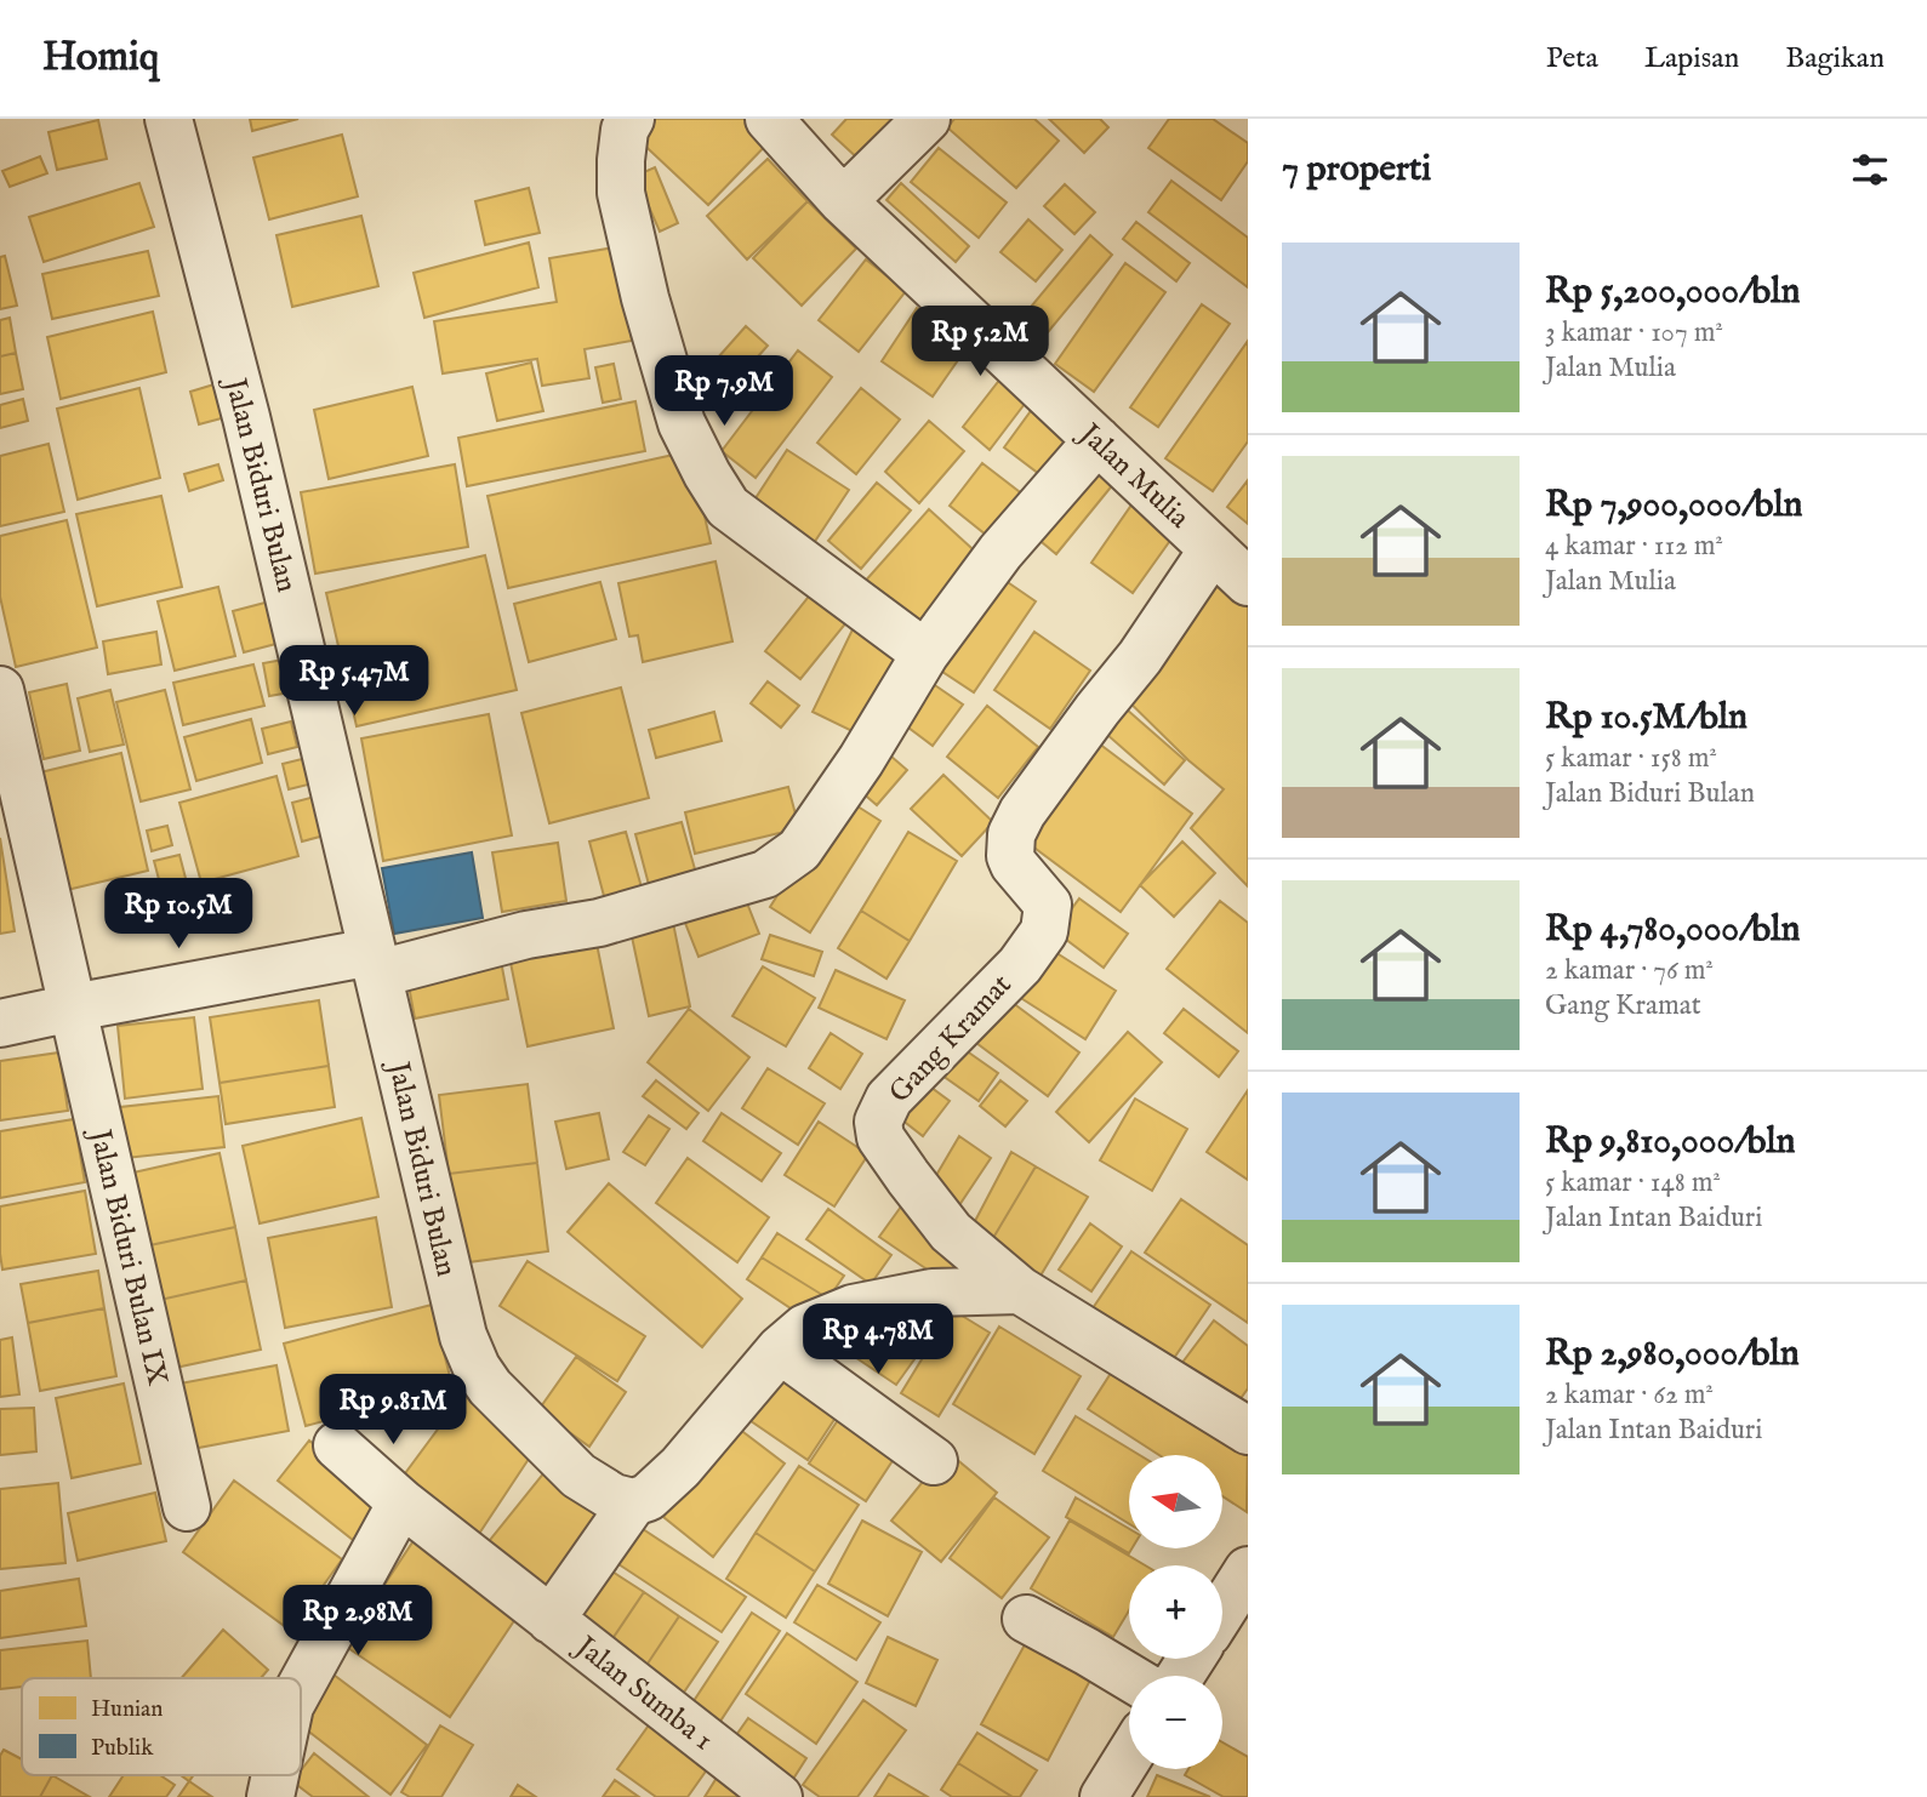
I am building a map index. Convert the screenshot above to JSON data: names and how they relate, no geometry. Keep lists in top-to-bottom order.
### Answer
{
  "streets": {
    "street": [
      "Jalan Mulia",
      "Jalan Biduri Bulan",
      "Gang Kramat",
      "Jalan Biduri Bulan IX",
      "Jalan Sumba 1"
    ]
  },
  "crossings": [
    ["Jalan Mulia", "Gang Kramat"],
    ["Jalan Biduri Bulan", "Jalan Sumba 1"]
  ],
  "legend": ["Hunian", "Publik"],
  "north": "left",
  "page": {
    "header": "Homiq",
    "nav": ["Peta", "Lapisan", "Bagikan"],
    "heading": "7 properti",
    "list": [
      {
        "name": "Rp 5,200,000/bln",
        "note": "3 kamar · 107 m² · Jalan Mulia"
      },
      {
        "name": "Rp 7,900,000/bln",
        "note": "4 kamar · 112 m² · Jalan Mulia"
      },
      {
        "name": "Rp 10.5M/bln",
        "note": "5 kamar · 158 m² · Jalan Biduri Bulan"
      },
      {
        "name": "Rp 4,780,000/bln",
        "note": "2 kamar · 76 m² · Gang Kramat"
      },
      {
        "name": "Rp 9,810,000/bln",
        "note": "5 kamar · 148 m² · Jalan Intan Baiduri"
      },
      {
        "name": "Rp 2,980,000/bln",
        "note": "2 kamar · 62 m² · Jalan Intan Baiduri"
      }
    ],
    "price": [
      "Rp 5.2M",
      "Rp 7.9M",
      "Rp 5.47M",
      "Rp 10.5M",
      "Rp 4.78M",
      "Rp 9.81M",
      "Rp 2.98M"
    ],
    "map_buttons": ["+", "−"]
  }
}
